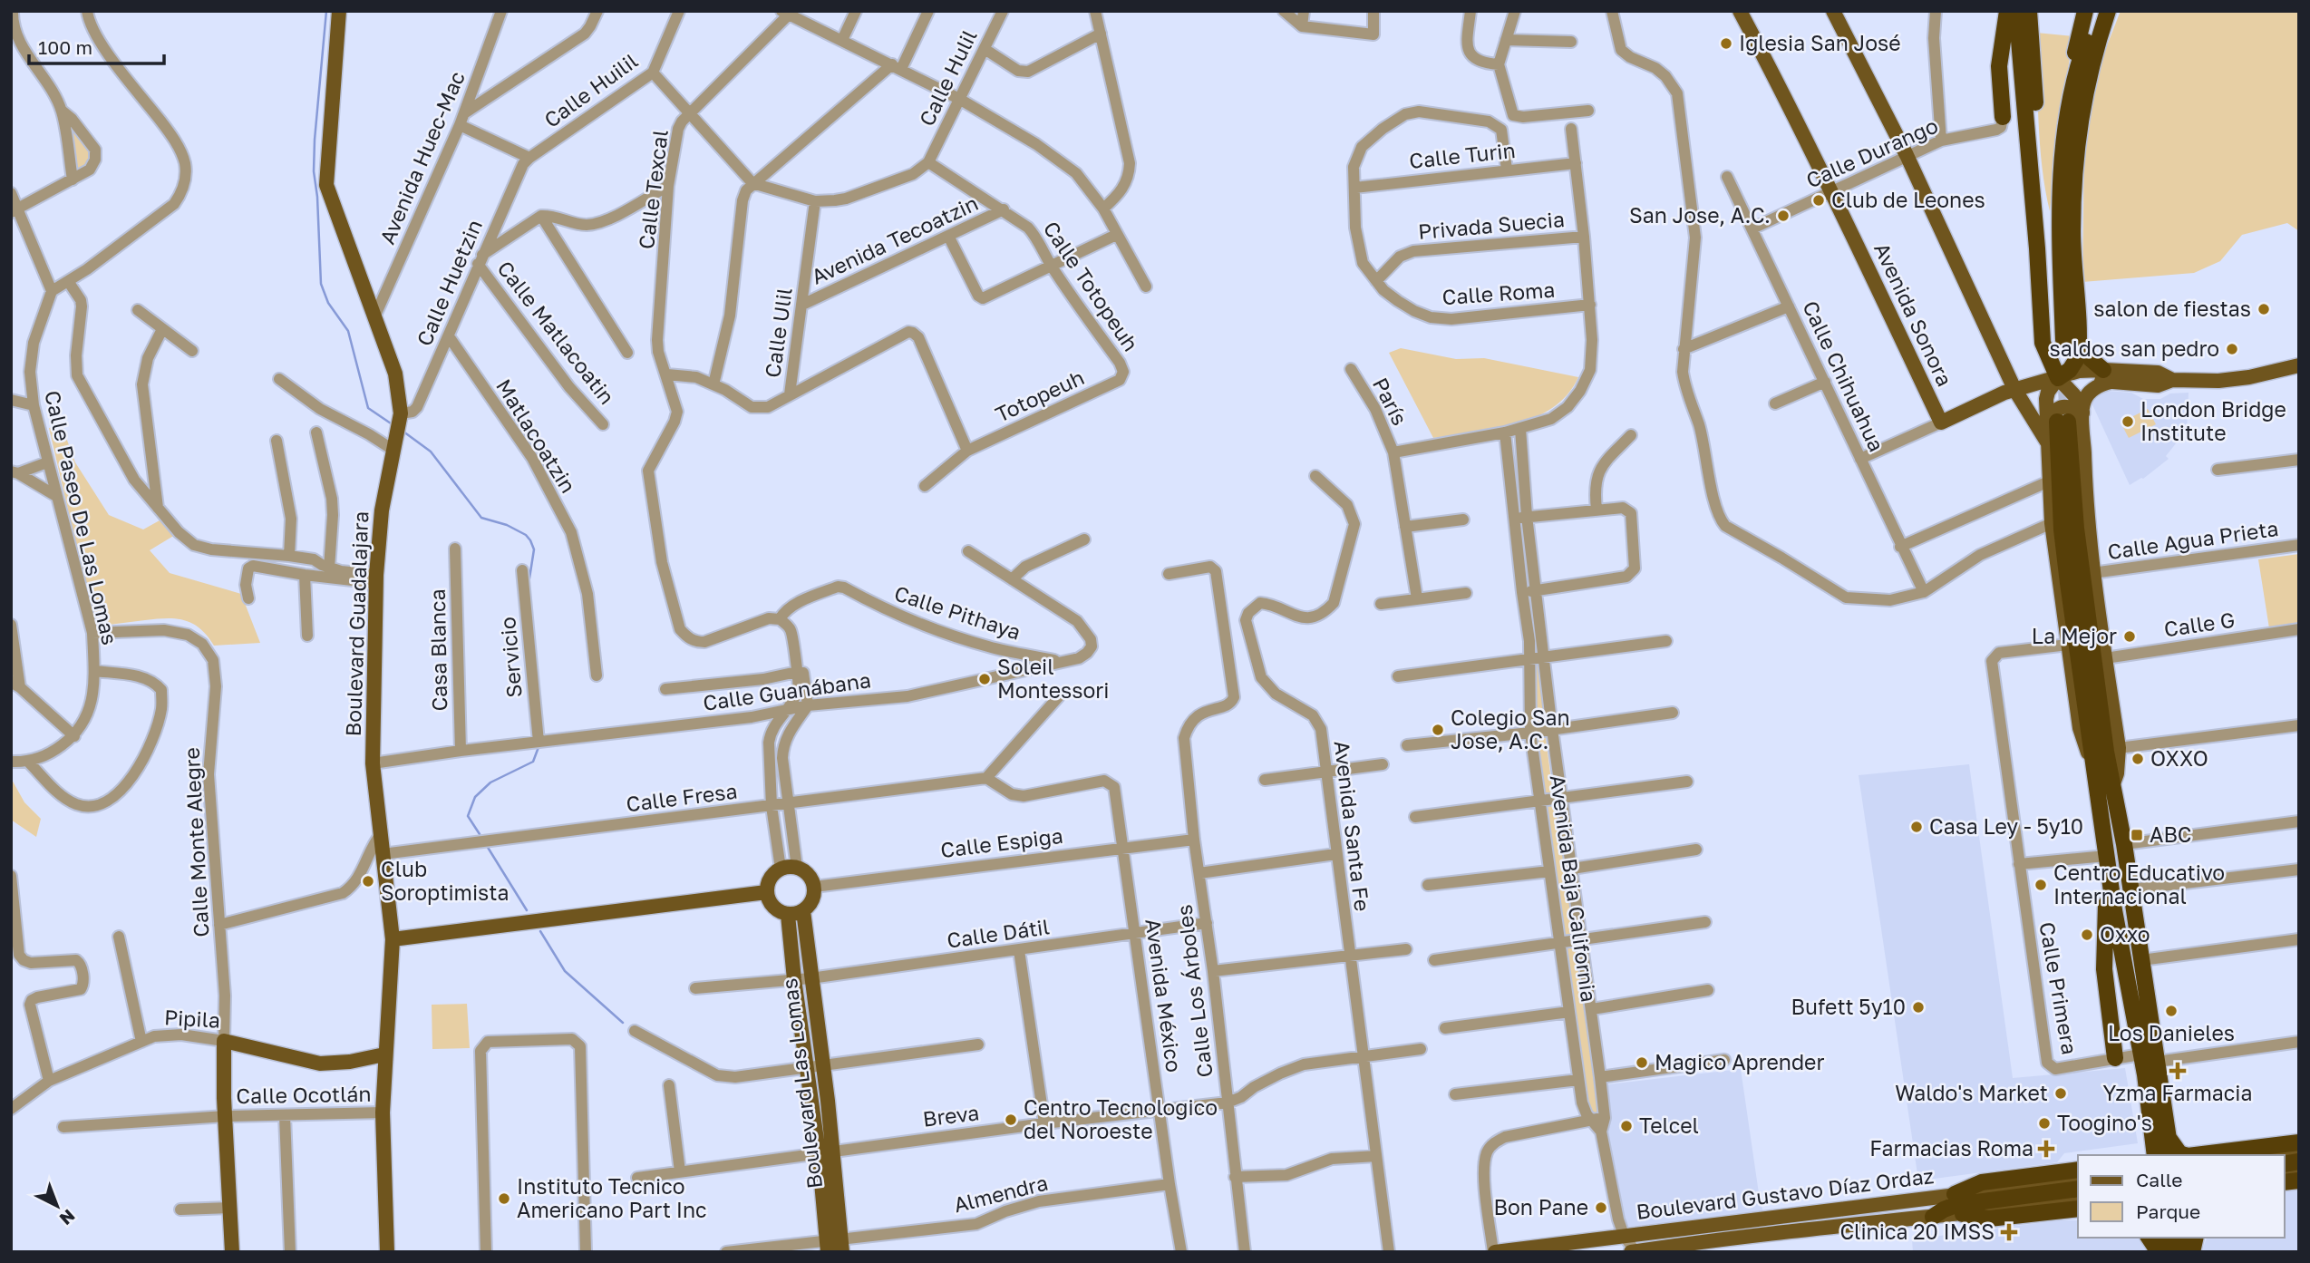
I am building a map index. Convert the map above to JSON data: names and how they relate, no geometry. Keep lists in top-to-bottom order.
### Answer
{
  "streets": {
    "main road": [
      "Avenida Sonora",
      "Boulevard Guadalajara",
      "Pipila",
      "Boulevard Las Lomas",
      "Boulevard Gustavo Díaz Ordaz"
    ],
    "street": [
      "Calle Hulil",
      "Calle Huilil",
      "Calle Durango",
      "Calle Turin",
      "Avenida Huec-Mac",
      "Calle Texcal",
      "Privada Suecia",
      "Avenida Tecoatzin",
      "Calle Huetzin",
      "Calle Totopeuh",
      "Calle Roma",
      "Calle Matlacoatin",
      "Calle Ulil",
      "Calle Chihuahua",
      "Totopeuh",
      "París",
      "Matlacoatzin",
      "Calle Paseo De Las Lomas",
      "Calle Agua Prieta",
      "Calle Pithaya",
      "Calle G",
      "Casa Blanca",
      "Servicio",
      "Calle Guanábana",
      "Calle Fresa",
      "Avenida Santa Fe",
      "Calle Monte Alegre",
      "Calle Espiga",
      "Avenida Baja California",
      "Calle Dátil",
      "Calle Primera",
      "Calle Los Árboles",
      "Avenida México",
      "Calle Ocotlán",
      "Breva",
      "Almendra"
    ]
  },
  "crossings": [
    ["Calle Hulil", "Calle Totopeuh"],
    ["Calle Huilil", "Calle Huetzin"],
    ["Calle Durango", "Avenida Sonora"],
    ["Calle Durango", "Calle Chihuahua"],
    ["Calle Turin", "Calle Roma"],
    ["Avenida Huec-Mac", "Boulevard Guadalajara"],
    ["Calle Texcal", "Calle Pithaya"],
    ["Privada Suecia", "Calle Roma"],
    ["Avenida Tecoatzin", "Calle Totopeuh"],
    ["Avenida Tecoatzin", "Calle Ulil"],
    ["Calle Huetzin", "Calle Matlacoatin"],
    ["Calle Huetzin", "Matlacoatzin"],
    ["Calle Huetzin", "Boulevard Guadalajara"],
    ["Calle Totopeuh", "Totopeuh"],
    ["Calle Paseo De Las Lomas", "Calle Monte Alegre"],
    ["Calle Pithaya", "Calle Guanábana"],
    ["Boulevard Guadalajara", "Calle Guanábana"],
    ["Boulevard Guadalajara", "Calle Fresa"],
    ["Boulevard Guadalajara", "Pipila"],
    ["Boulevard Guadalajara", "Calle Ocotlán"],
    ["Casa Blanca", "Calle Guanábana"],
    ["Servicio", "Calle Guanábana"],
    ["Calle Fresa", "Avenida México"],
    ["Calle Monte Alegre", "Pipila"],
    ["Calle Espiga", "Calle Los Árboles"],
    ["Calle Espiga", "Avenida México"],
    ["Calle Espiga", "Boulevard Las Lomas"],
    ["Avenida Baja California", "Boulevard Gustavo Díaz Ordaz"],
    ["Calle Dátil", "Calle Los Árboles"],
    ["Calle Dátil", "Avenida México"],
    ["Calle Dátil", "Boulevard Las Lomas"],
    ["Calle Los Árboles", "Breva"],
    ["Avenida México", "Breva"],
    ["Avenida México", "Almendra"],
    ["Boulevard Las Lomas", "Breva"],
    ["Boulevard Las Lomas", "Almendra"]
  ],
  "places": {
    "other": [
      "Iglesia San José",
      "Club de Leones",
      "San Jose, A.C.",
      "salon de fiestas",
      "saldos san pedro",
      "London Bridge Institute",
      "La Mejor",
      "Soleil Montessori",
      "Colegio San Jose, A.C.",
      "OXXO",
      "Casa Ley - 5y10",
      "Club Soroptimista",
      "Centro Educativo Internacional",
      "Oxxo",
      "Bufett 5y10",
      "Los Danieles",
      "Magico Aprender",
      "Waldo's Market",
      "Centro Tecnologico del Noroeste",
      "Toogino's",
      "Telcel",
      "Instituto Tecnico Americano Part Inc",
      "Bon Pane"
    ],
    "transit": ["ABC"],
    "health": ["Yzma Farmacia", "Farmacias Roma", "Clinica 20 IMSS"]
  },
  "legend": ["Calle", "Parque"],
  "scale_bar": "100 m",
  "north": "bottom right"
}
